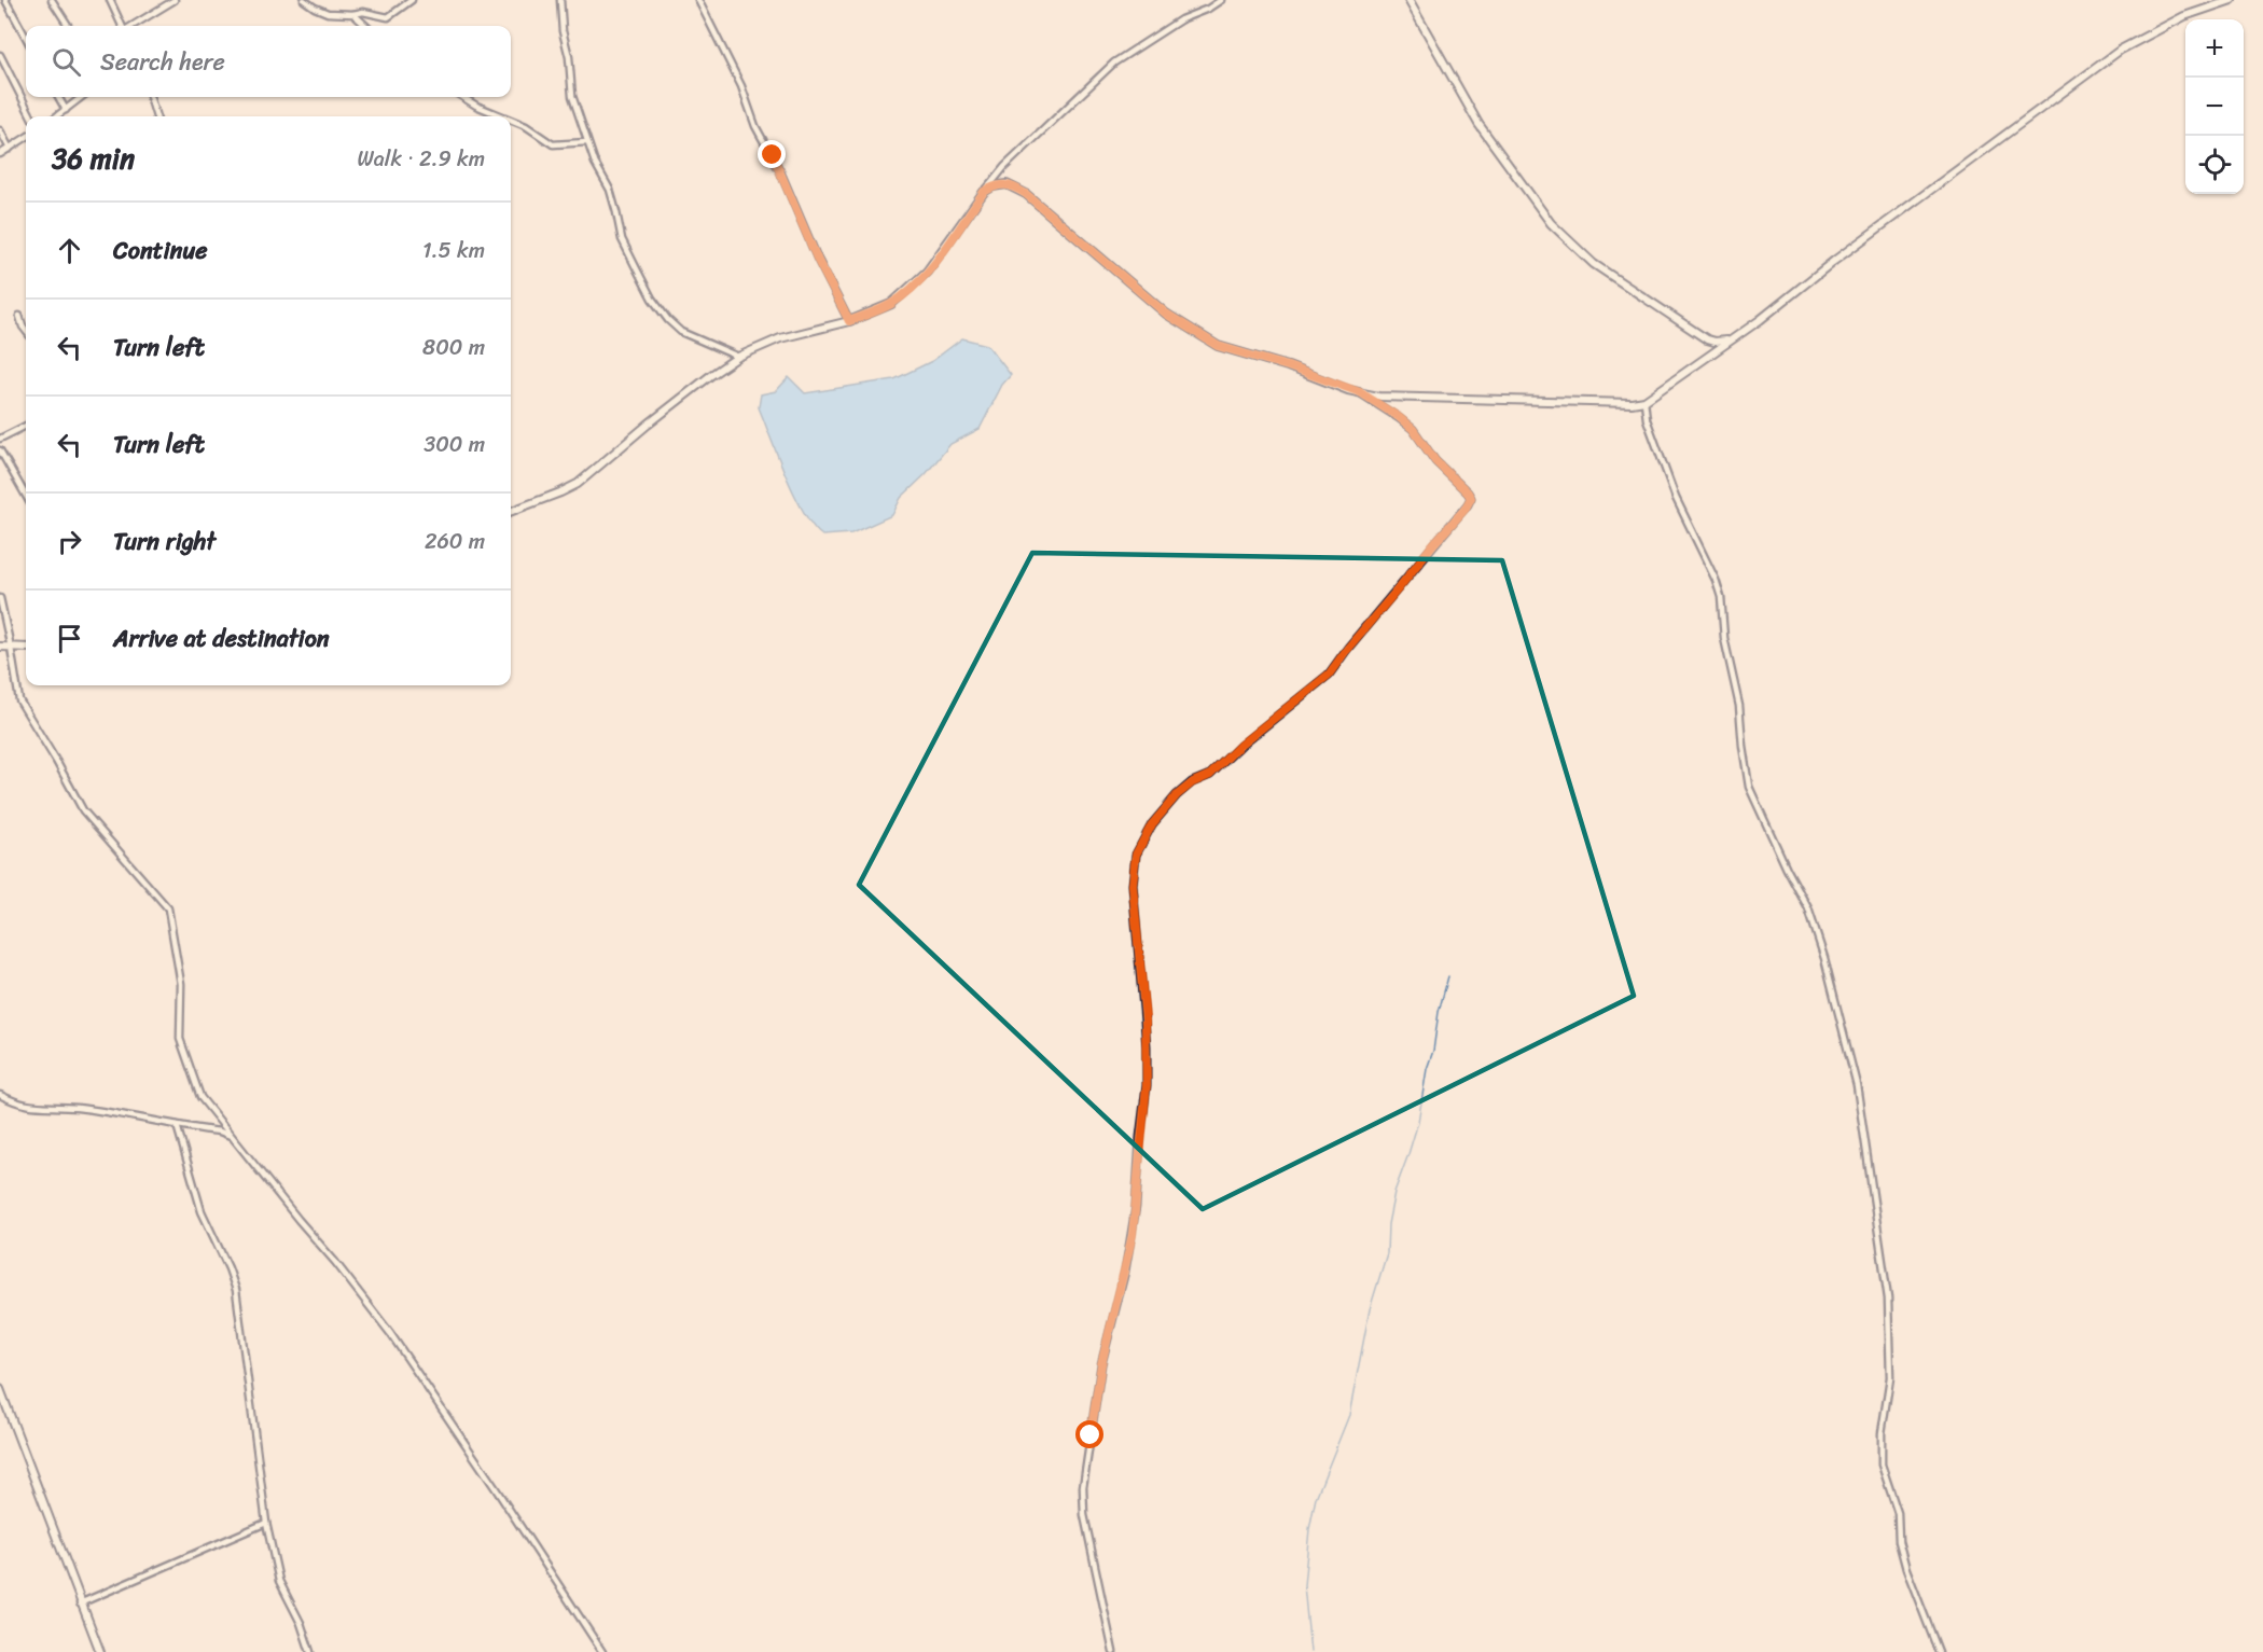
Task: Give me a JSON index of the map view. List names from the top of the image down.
{
  "page": {
    "map_buttons": ["+", "−"],
    "search": "Search here",
    "heading": ["36 min", "Walk · 2.9 km"],
    "list": [
      ["Continue", "1.5 km"],
      ["Turn left", "800 m"],
      ["Turn left", "300 m"],
      ["Turn right", "260 m"],
      "Arrive at destination"
    ]
  }
}
